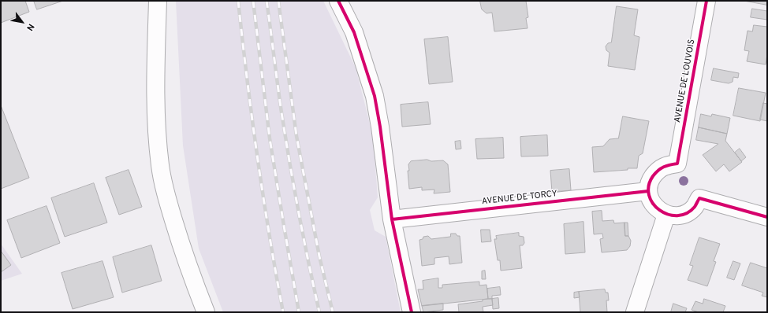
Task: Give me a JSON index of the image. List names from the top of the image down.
{
  "streets": {
    "street": ["AVENUE DE LOUVOIS", "AVENUE DE TORCY"]
  },
  "crossings": [
    ["AVENUE DE LOUVOIS", "AVENUE DE TORCY"]
  ],
  "north": "bottom right"
}
